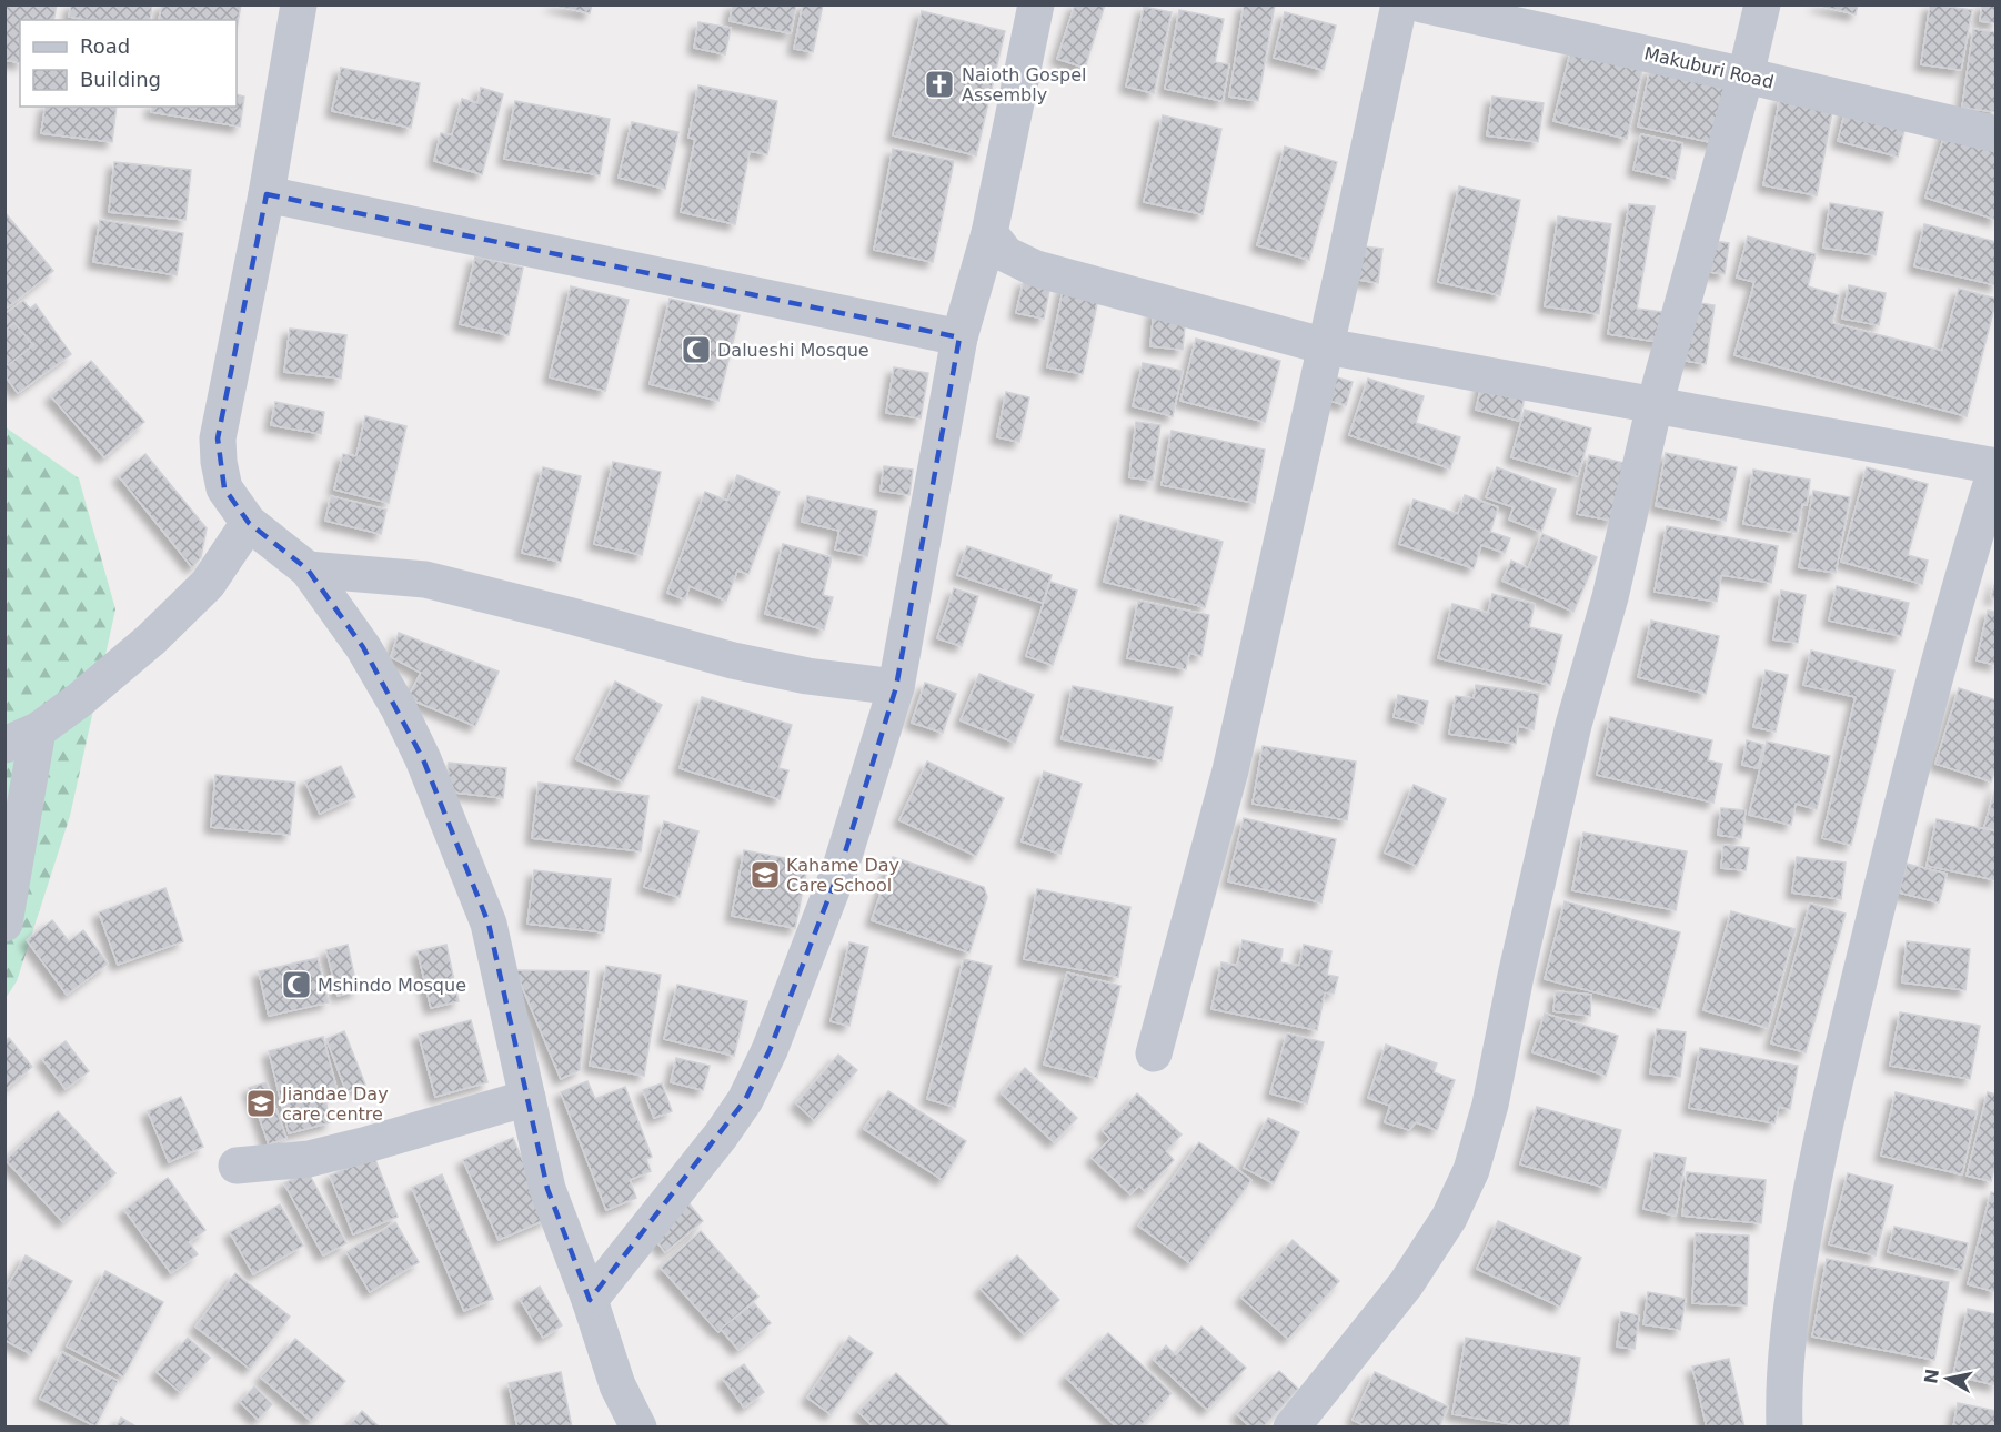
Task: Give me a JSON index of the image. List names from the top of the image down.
{
  "streets": {
    "street": ["Makuburi Road"]
  },
  "places": {
    "church": ["Naioth Gospel Assembly"],
    "mosque": ["Dalueshi Mosque", "Mshindo Mosque"],
    "school or university": ["Kahame Day Care School", "Jiandae Day care centre"]
  },
  "legend": ["Road", "Building"],
  "north": "left"
}
